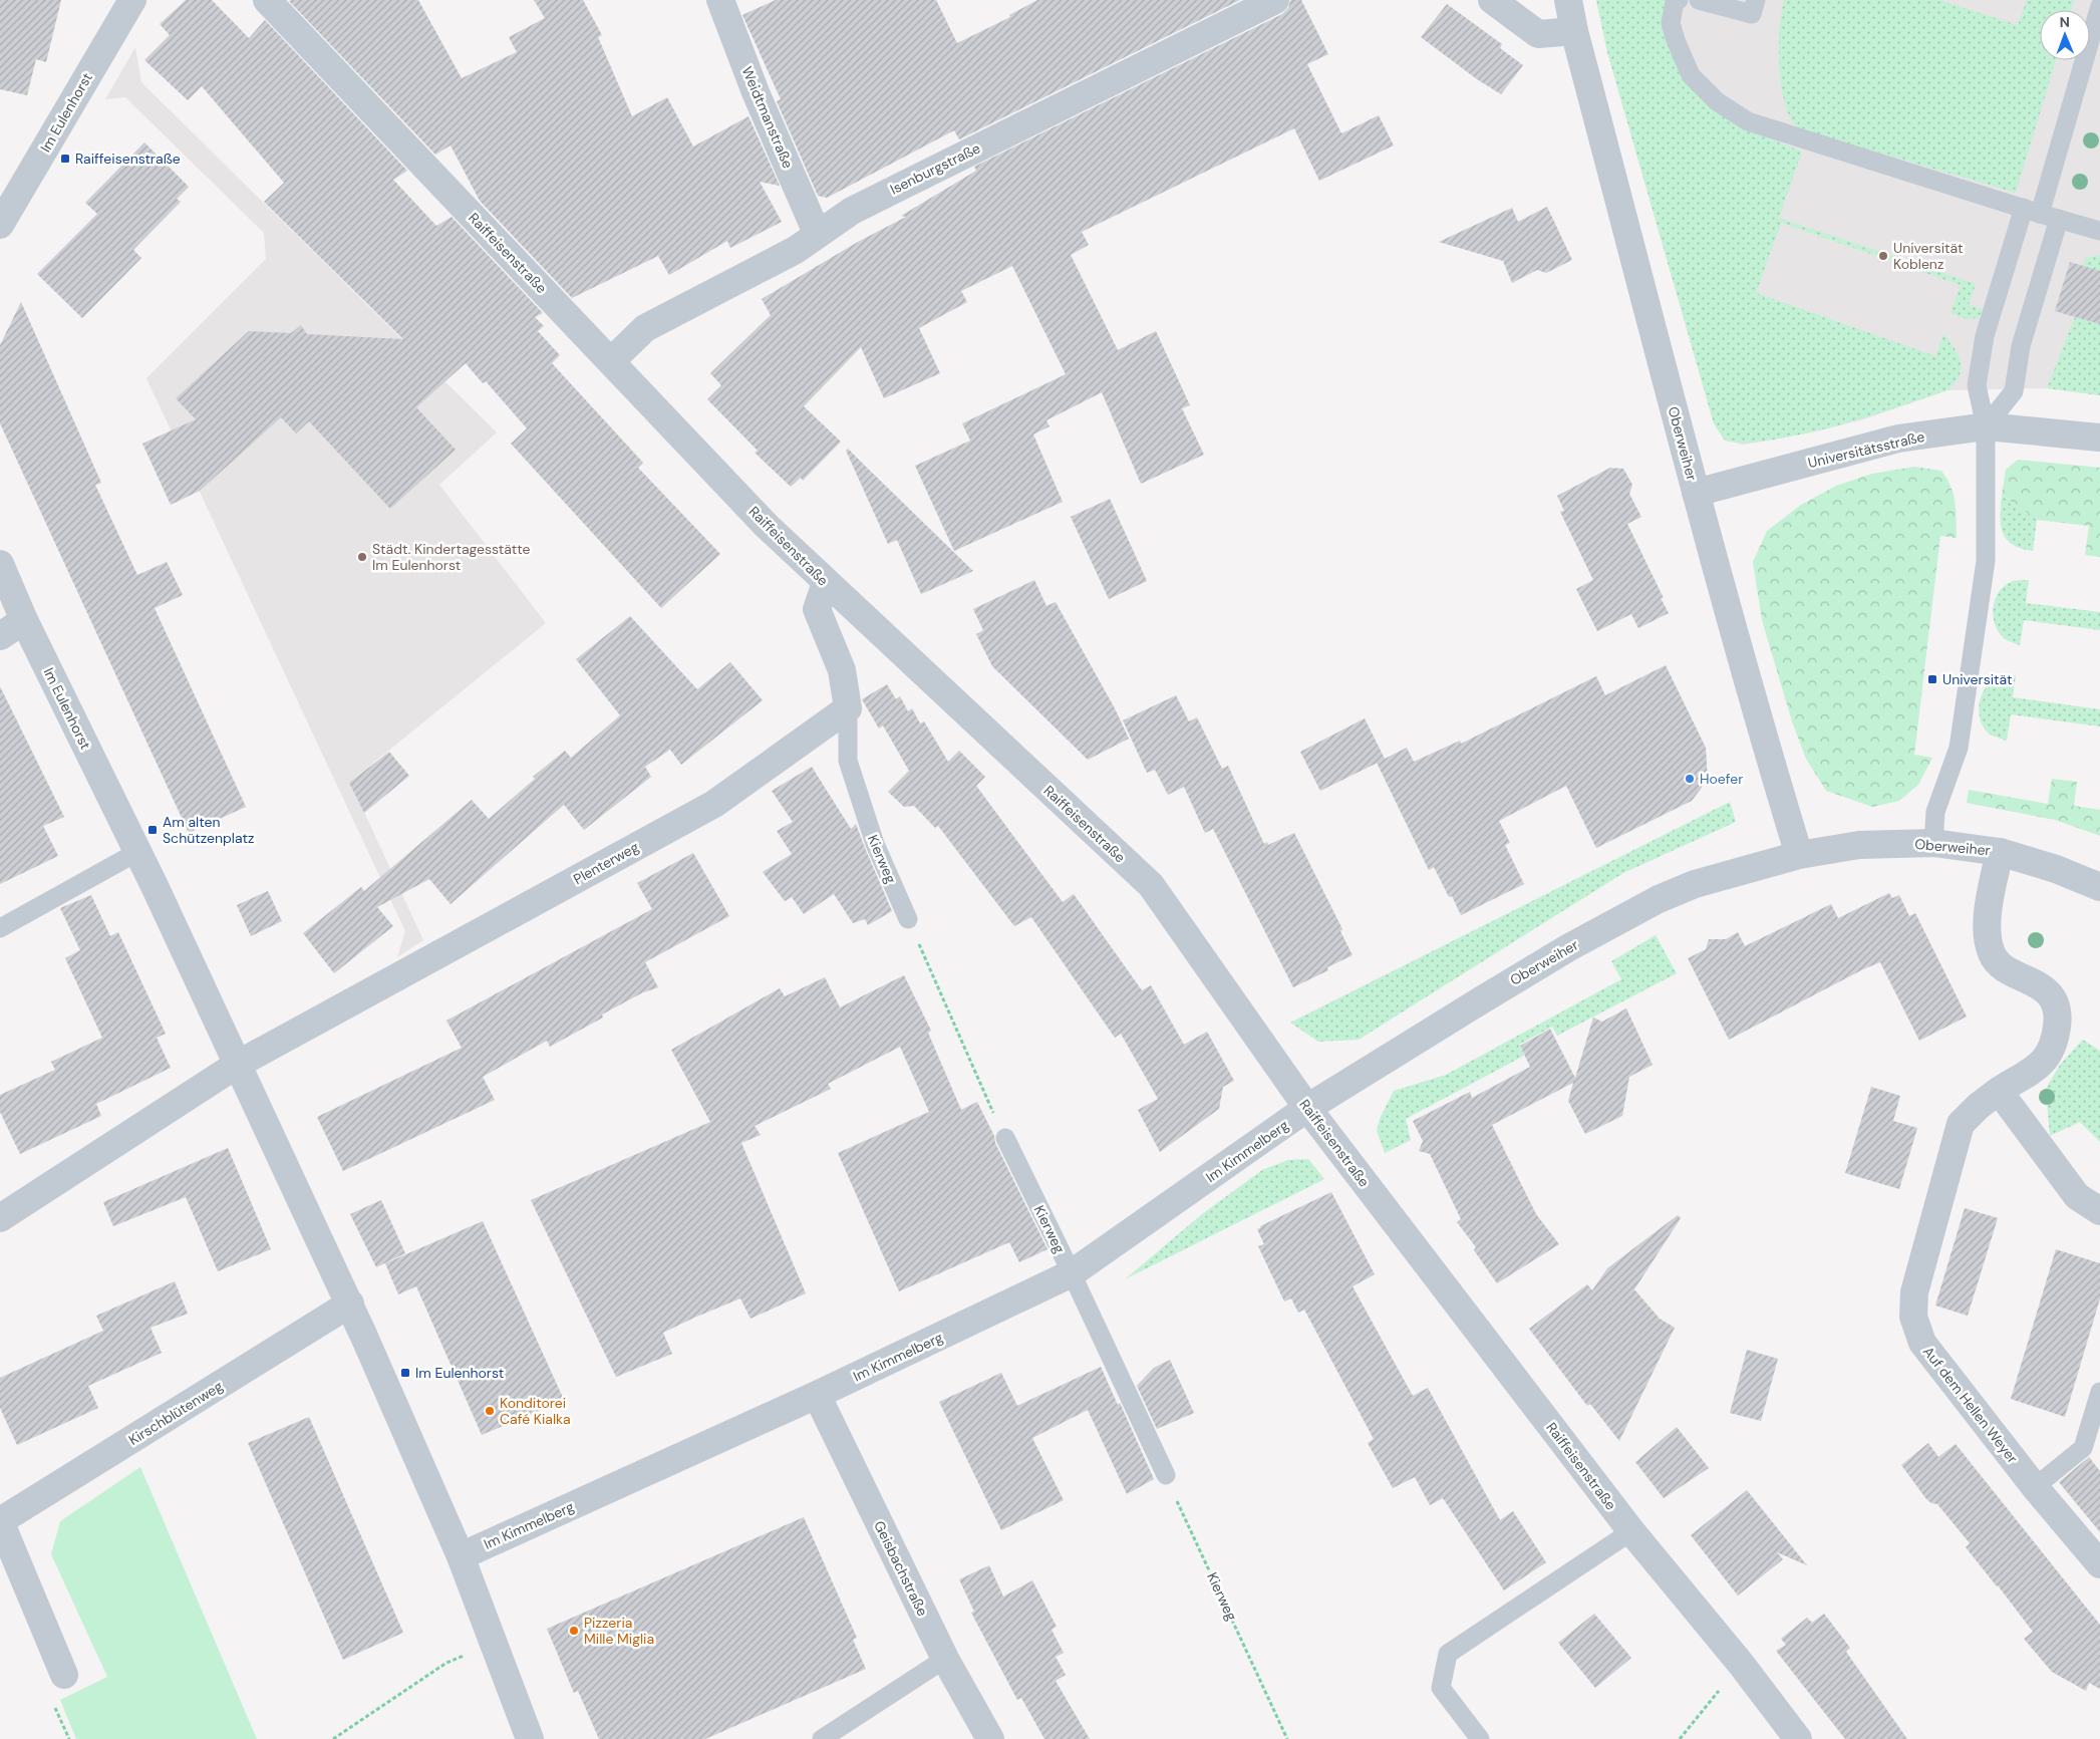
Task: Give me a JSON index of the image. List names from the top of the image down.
{
  "streets": {
    "street": [
      "Im Eulenhorst",
      "Weidtmanstraße",
      "Isenburgstraße",
      "Raiffeisenstraße",
      "Oberweiher",
      "Universitätsstraße",
      "Plenterweg",
      "Im Kimmelberg",
      "Auf dem Hellen Weyer",
      "Kirschblütenweg",
      "Geisbachstraße"
    ],
    "lane": ["Kierweg"]
  },
  "crossings": [
    ["Im Eulenhorst", "Plenterweg"],
    ["Im Eulenhorst", "Im Kimmelberg"],
    ["Im Eulenhorst", "Kirschblütenweg"],
    ["Weidtmanstraße", "Isenburgstraße"],
    ["Isenburgstraße", "Raiffeisenstraße"],
    ["Raiffeisenstraße", "Oberweiher"],
    ["Raiffeisenstraße", "Im Kimmelberg"],
    ["Oberweiher", "Universitätsstraße"],
    ["Oberweiher", "Im Kimmelberg"],
    ["Oberweiher", "Auf dem Hellen Weyer"],
    ["Kierweg", "Plenterweg"],
    ["Kierweg", "Im Kimmelberg"],
    ["Im Kimmelberg", "Geisbachstraße"]
  ],
  "places": {
    "transit": [
      "Raiffeisenstraße",
      "Universität",
      "Am alten Schützenplatz",
      "Im Eulenhorst"
    ],
    "other": [
      "Universität Koblenz",
      "Städt. Kindertagesstätte Im Eulenhorst",
      "Hoefer",
      "Konditorei Café Kialka",
      "Pizzeria Mille Miglia"
    ]
  },
  "north": "top"
}
